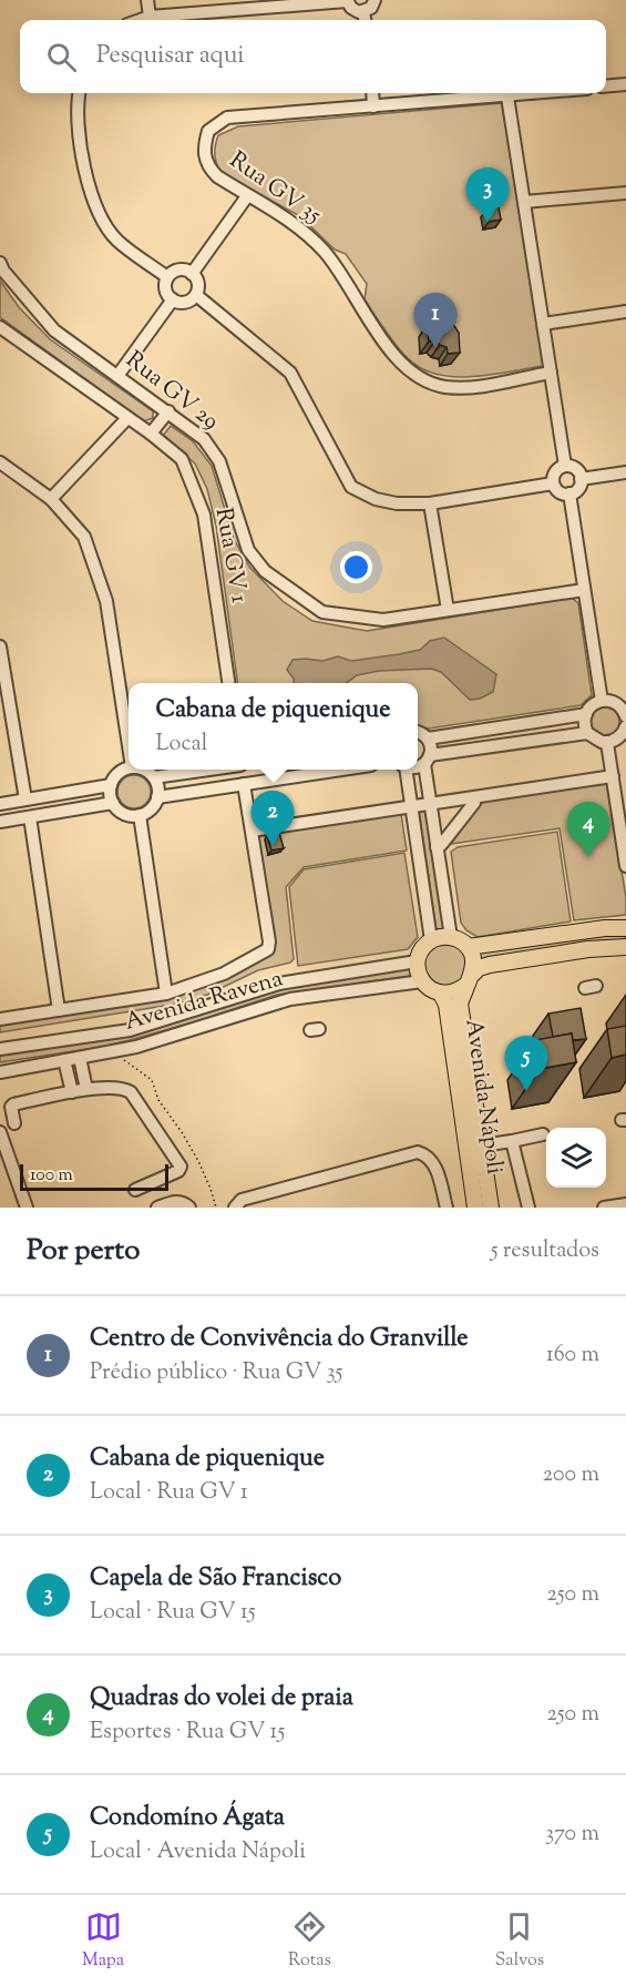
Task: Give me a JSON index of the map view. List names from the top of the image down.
{
  "streets": {
    "main road": ["Avenida Nápoli"],
    "street": [
      "Rua GV 35",
      "Rua GV 29",
      "Rua GV 1",
      "Avenida Ravena"
    ]
  },
  "crossings": [
    ["Avenida Ravena", "Avenida Nápoli"]
  ],
  "scale_bar": "100 m",
  "page": {
    "search": "Pesquisar aqui",
    "pins": [
      "3",
      "1",
      "2",
      "4",
      "5"
    ],
    "popup": ["Cabana de piquenique", "Local"],
    "scale": "100 m",
    "heading": ["Por perto", "5 resultados"],
    "list": [
      {
        "mark": "1",
        "name": "Centro de Convivência do Granville",
        "note": "Prédio público · Rua GV 35",
        "value": "160 m"
      },
      {
        "mark": "2",
        "name": "Cabana de piquenique",
        "note": "Local · Rua GV 1",
        "value": "200 m"
      },
      {
        "mark": "3",
        "name": "Capela de São Francisco",
        "note": "Local · Rua GV 15",
        "value": "250 m"
      },
      {
        "mark": "4",
        "name": "Quadras do volei de praia",
        "note": "Esportes · Rua GV 15",
        "value": "250 m"
      },
      {
        "mark": "5",
        "name": "Condomíno Ágata",
        "note": "Local · Avenida Nápoli",
        "value": "370 m"
      }
    ],
    "nav": ["Mapa", "Rotas", "Salvos"]
  }
}
